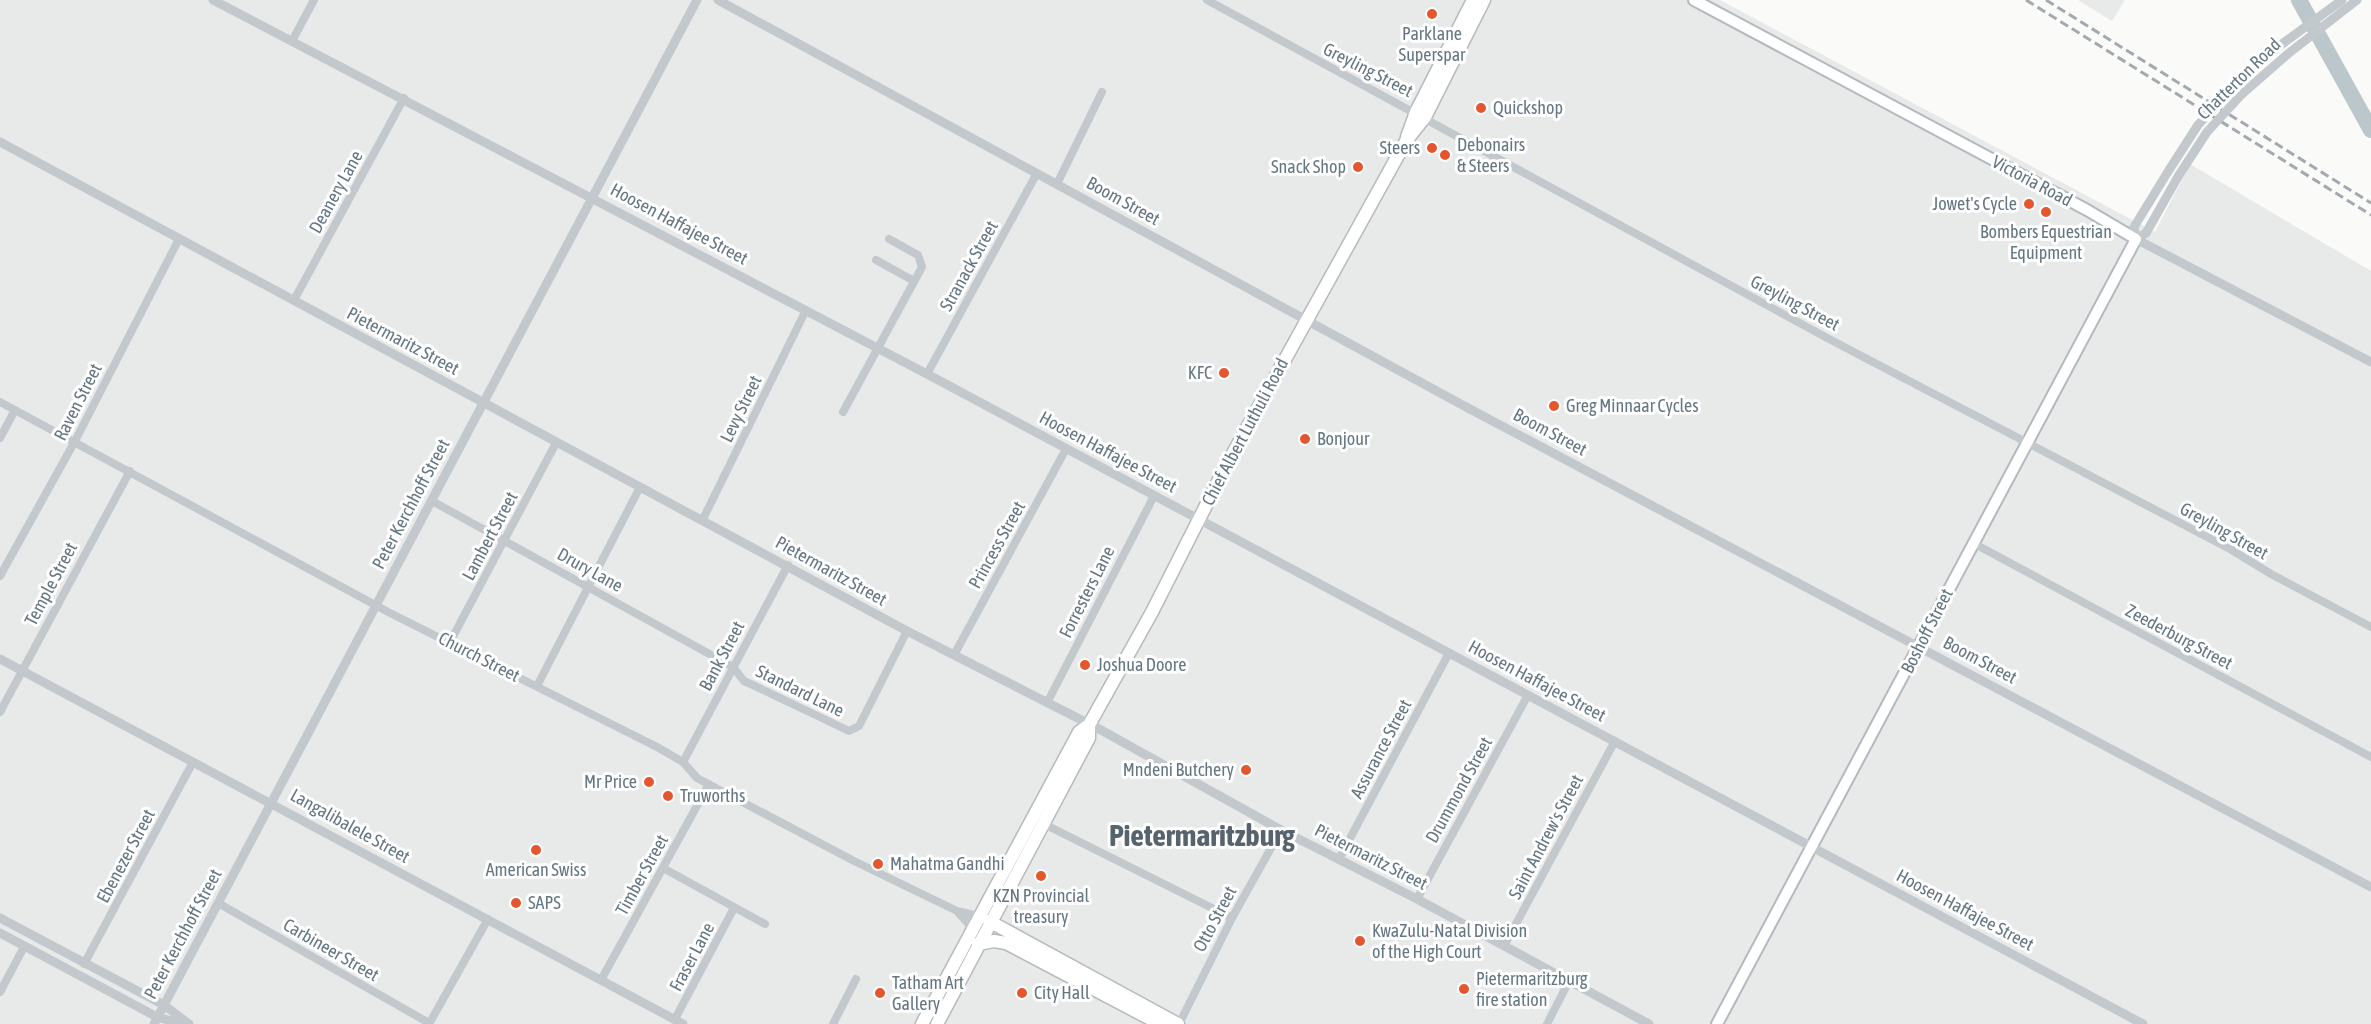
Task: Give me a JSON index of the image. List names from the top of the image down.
{
  "streets": {
    "main road": [
      "Victoria Road",
      "Chief Albert Luthuli Road",
      "Boshoff Street",
      "Church Street"
    ],
    "street": [
      "Greyling Street",
      "Chatterton Road",
      "Deanery Lane",
      "Boom Street",
      "Hoosen Haffajee Street",
      "Stranack Street",
      "Pietermaritz Street",
      "Raven Street",
      "Levy Street",
      "Peter Kerchhoff Street",
      "Lambert Street",
      "Princess Street",
      "Drury Lane",
      "Temple Street",
      "Forresters Lane",
      "Zeederburg Street",
      "Bank Street",
      "Standard Lane",
      "Assurance Street",
      "Drummond Street",
      "Langalibalele Street",
      "Saint Andrew's Street",
      "Ebenezer Street",
      "Timber Street",
      "Otto Street",
      "Carbineer Street",
      "Fraser Lane"
    ]
  },
  "crossings": [
    ["Greyling Street", "Chief Albert Luthuli Road"],
    ["Greyling Street", "Boshoff Street"],
    ["Chatterton Road", "Victoria Road"],
    ["Chatterton Road", "Boshoff Street"],
    ["Victoria Road", "Boshoff Street"],
    ["Deanery Lane", "Hoosen Haffajee Street"],
    ["Deanery Lane", "Pietermaritz Street"],
    ["Boom Street", "Stranack Street"],
    ["Boom Street", "Chief Albert Luthuli Road"],
    ["Boom Street", "Boshoff Street"],
    ["Hoosen Haffajee Street", "Stranack Street"],
    ["Hoosen Haffajee Street", "Levy Street"],
    ["Hoosen Haffajee Street", "Chief Albert Luthuli Road"],
    ["Hoosen Haffajee Street", "Peter Kerchhoff Street"],
    ["Hoosen Haffajee Street", "Princess Street"],
    ["Hoosen Haffajee Street", "Forresters Lane"],
    ["Hoosen Haffajee Street", "Boshoff Street"],
    ["Hoosen Haffajee Street", "Assurance Street"],
    ["Hoosen Haffajee Street", "Drummond Street"],
    ["Hoosen Haffajee Street", "Saint Andrew's Street"],
    ["Pietermaritz Street", "Raven Street"],
    ["Pietermaritz Street", "Levy Street"],
    ["Pietermaritz Street", "Chief Albert Luthuli Road"],
    ["Pietermaritz Street", "Peter Kerchhoff Street"],
    ["Pietermaritz Street", "Lambert Street"],
    ["Pietermaritz Street", "Princess Street"],
    ["Pietermaritz Street", "Forresters Lane"],
    ["Pietermaritz Street", "Bank Street"],
    ["Pietermaritz Street", "Standard Lane"],
    ["Pietermaritz Street", "Assurance Street"],
    ["Pietermaritz Street", "Drummond Street"],
    ["Pietermaritz Street", "Saint Andrew's Street"],
    ["Pietermaritz Street", "Otto Street"],
    ["Raven Street", "Church Street"],
    ["Chief Albert Luthuli Road", "Church Street"],
    ["Peter Kerchhoff Street", "Drury Lane"],
    ["Peter Kerchhoff Street", "Church Street"],
    ["Peter Kerchhoff Street", "Langalibalele Street"],
    ["Peter Kerchhoff Street", "Carbineer Street"],
    ["Lambert Street", "Drury Lane"],
    ["Lambert Street", "Church Street"],
    ["Drury Lane", "Bank Street"],
    ["Drury Lane", "Standard Lane"],
    ["Temple Street", "Church Street"],
    ["Temple Street", "Langalibalele Street"],
    ["Boshoff Street", "Zeederburg Street"],
    ["Bank Street", "Church Street"],
    ["Bank Street", "Standard Lane"],
    ["Church Street", "Timber Street"],
    ["Church Street", "Otto Street"],
    ["Langalibalele Street", "Ebenezer Street"],
    ["Langalibalele Street", "Timber Street"],
    ["Langalibalele Street", "Fraser Lane"]
  ],
  "districts": ["Pietermaritzburg"],
  "places": [
    "Parklane Superspar",
    "Quickshop",
    "Steers",
    "Debonairs & Steers",
    "Snack Shop",
    "Jowet's Cycle",
    "Bombers Equestrian Equipment",
    "KFC",
    "Greg Minnaar Cycles",
    "Bonjour",
    "Joshua Doore",
    "Mndeni Butchery",
    "Mr Price",
    "Truworths",
    "American Swiss",
    "Mahatma Gandhi",
    "KZN Provincial treasury",
    "SAPS",
    "KwaZulu-Natal Division of the High Court",
    "Pietermaritzburg fire station",
    "Tatham Art Gallery",
    "City Hall"
  ]
}
